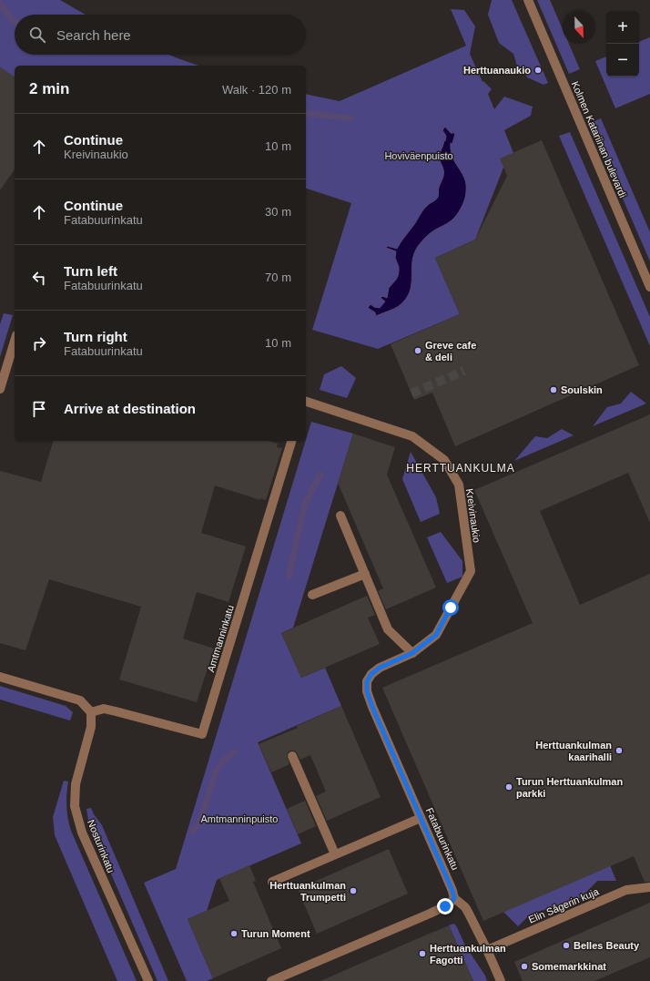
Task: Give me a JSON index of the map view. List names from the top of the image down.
{
  "streets": {
    "street": [
      "Kolmen Katariinan bulevardi",
      "Kreivinaukio",
      "Amtmanninkatu",
      "Fatabuurinkatu",
      "Nosturinkatu",
      "Elin Sågerin kuja"
    ]
  },
  "crossings": [
    ["Kreivinaukio", "Fatabuurinkatu"],
    ["Amtmanninkatu", "Nosturinkatu"]
  ],
  "districts": ["HERTTUANKULMA"],
  "parks": ["Hoviväenpuisto", "Amtmanninpuisto"],
  "places": [
    "Herttuanaukio",
    "Greve cafe & deli",
    "Soulskin",
    "Herttuankulman kaarihalli",
    "Turun Herttuankulman parkki",
    "Herttuankulman Trumpetti",
    "Turun Moment",
    "Belles Beauty",
    "Herttuankulman Fagotti",
    "Somemarkkinat"
  ],
  "north": "bottom",
  "page": {
    "map_buttons": ["+", "−"],
    "search": "Search here",
    "heading": ["2 min", "Walk · 120 m"],
    "list": [
      ["Continue", "Kreivinaukio", "10 m"],
      ["Continue", "Fatabuurinkatu", "30 m"],
      ["Turn left", "Fatabuurinkatu", "70 m"],
      ["Turn right", "Fatabuurinkatu", "10 m"],
      "Arrive at destination"
    ]
  }
}
